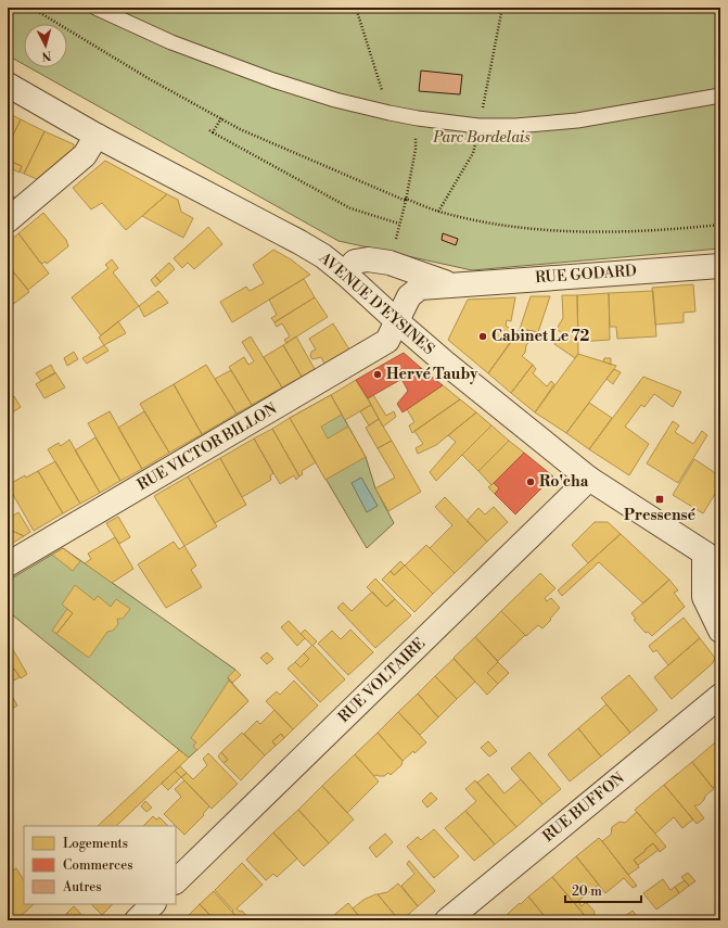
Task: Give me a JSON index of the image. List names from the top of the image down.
{
  "streets": {
    "street": [
      "RUE GODARD",
      "AVENUE D'EYSINES",
      "RUE VICTOR BILLON",
      "RUE VOLTAIRE",
      "RUE BUFFON"
    ]
  },
  "crossings": [
    ["RUE GODARD", "AVENUE D'EYSINES"],
    ["RUE GODARD", "RUE VICTOR BILLON"],
    ["AVENUE D'EYSINES", "RUE VICTOR BILLON"],
    ["AVENUE D'EYSINES", "RUE VOLTAIRE"]
  ],
  "parks": ["Parc Bordelais"],
  "places": {
    "other": ["Cabinet Le 72", "Hervé Tauby", "Ro'cha"],
    "transit": ["Pressensé"]
  },
  "legend": ["Logements", "Commerces", "Autres"],
  "scale_bar": "20 m",
  "north": "bottom"
}
